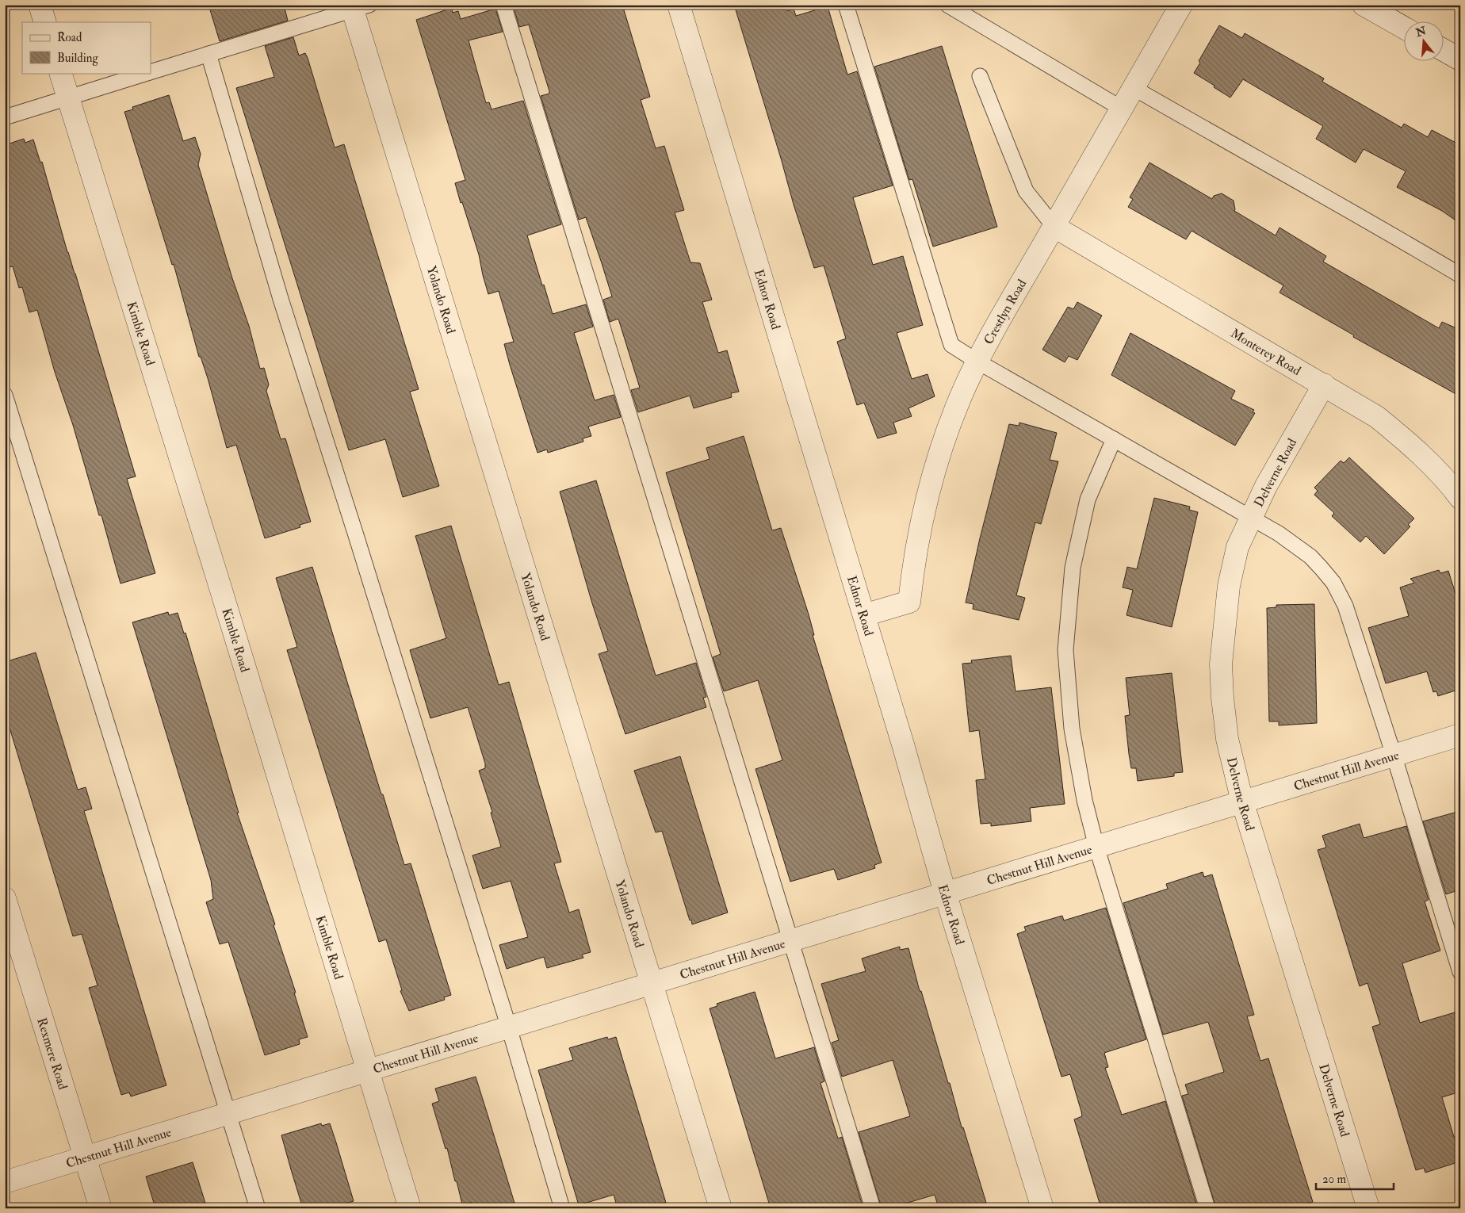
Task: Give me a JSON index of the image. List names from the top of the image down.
{
  "streets": {
    "street": [
      "Ednor Road",
      "Yolando Road",
      "Crestlyn Road",
      "Kimble Road",
      "Monterey Road",
      "Delverne Road",
      "Chestnut Hill Avenue",
      "Rexmere Road"
    ]
  },
  "crossings": [
    ["Ednor Road", "Crestlyn Road"],
    ["Ednor Road", "Chestnut Hill Avenue"],
    ["Yolando Road", "Chestnut Hill Avenue"],
    ["Crestlyn Road", "Monterey Road"],
    ["Kimble Road", "Chestnut Hill Avenue"],
    ["Monterey Road", "Delverne Road"],
    ["Delverne Road", "Chestnut Hill Avenue"],
    ["Chestnut Hill Avenue", "Rexmere Road"]
  ],
  "legend": ["Road", "Building"],
  "scale_bar": "20 m",
  "north": "top"
}
